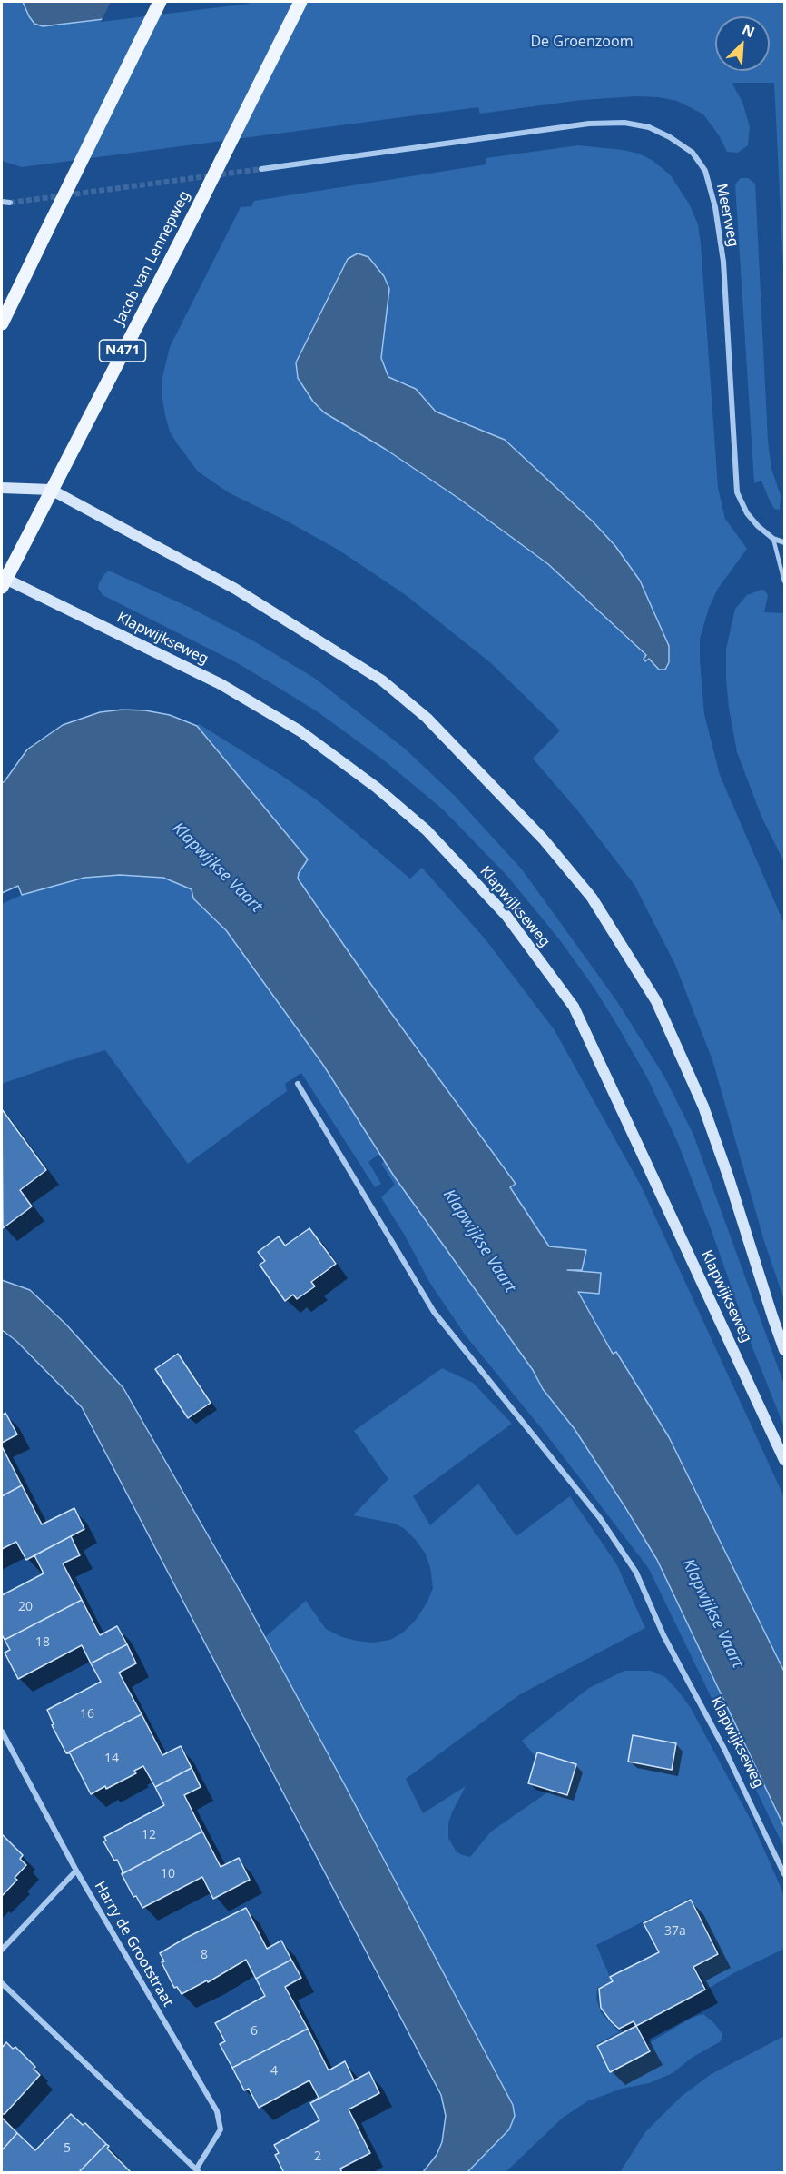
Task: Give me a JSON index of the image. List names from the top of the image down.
{
  "streets": {
    "main road": ["Jacob van Lennepweg", "N471", "Klapwijkseweg"],
    "street": ["Meerweg", "Harry de Grootstraat"]
  },
  "crossings": [
    ["Jacob van Lennepweg", "Klapwijkseweg"]
  ],
  "water": ["Klapwijkse Vaart"],
  "parks": ["De Groenzoom"],
  "house_numbers": [
    "20",
    "18",
    "16",
    "14",
    "12",
    "10",
    "37a",
    "8",
    "6",
    "4",
    "5",
    "2"
  ],
  "north": "top right"
}
